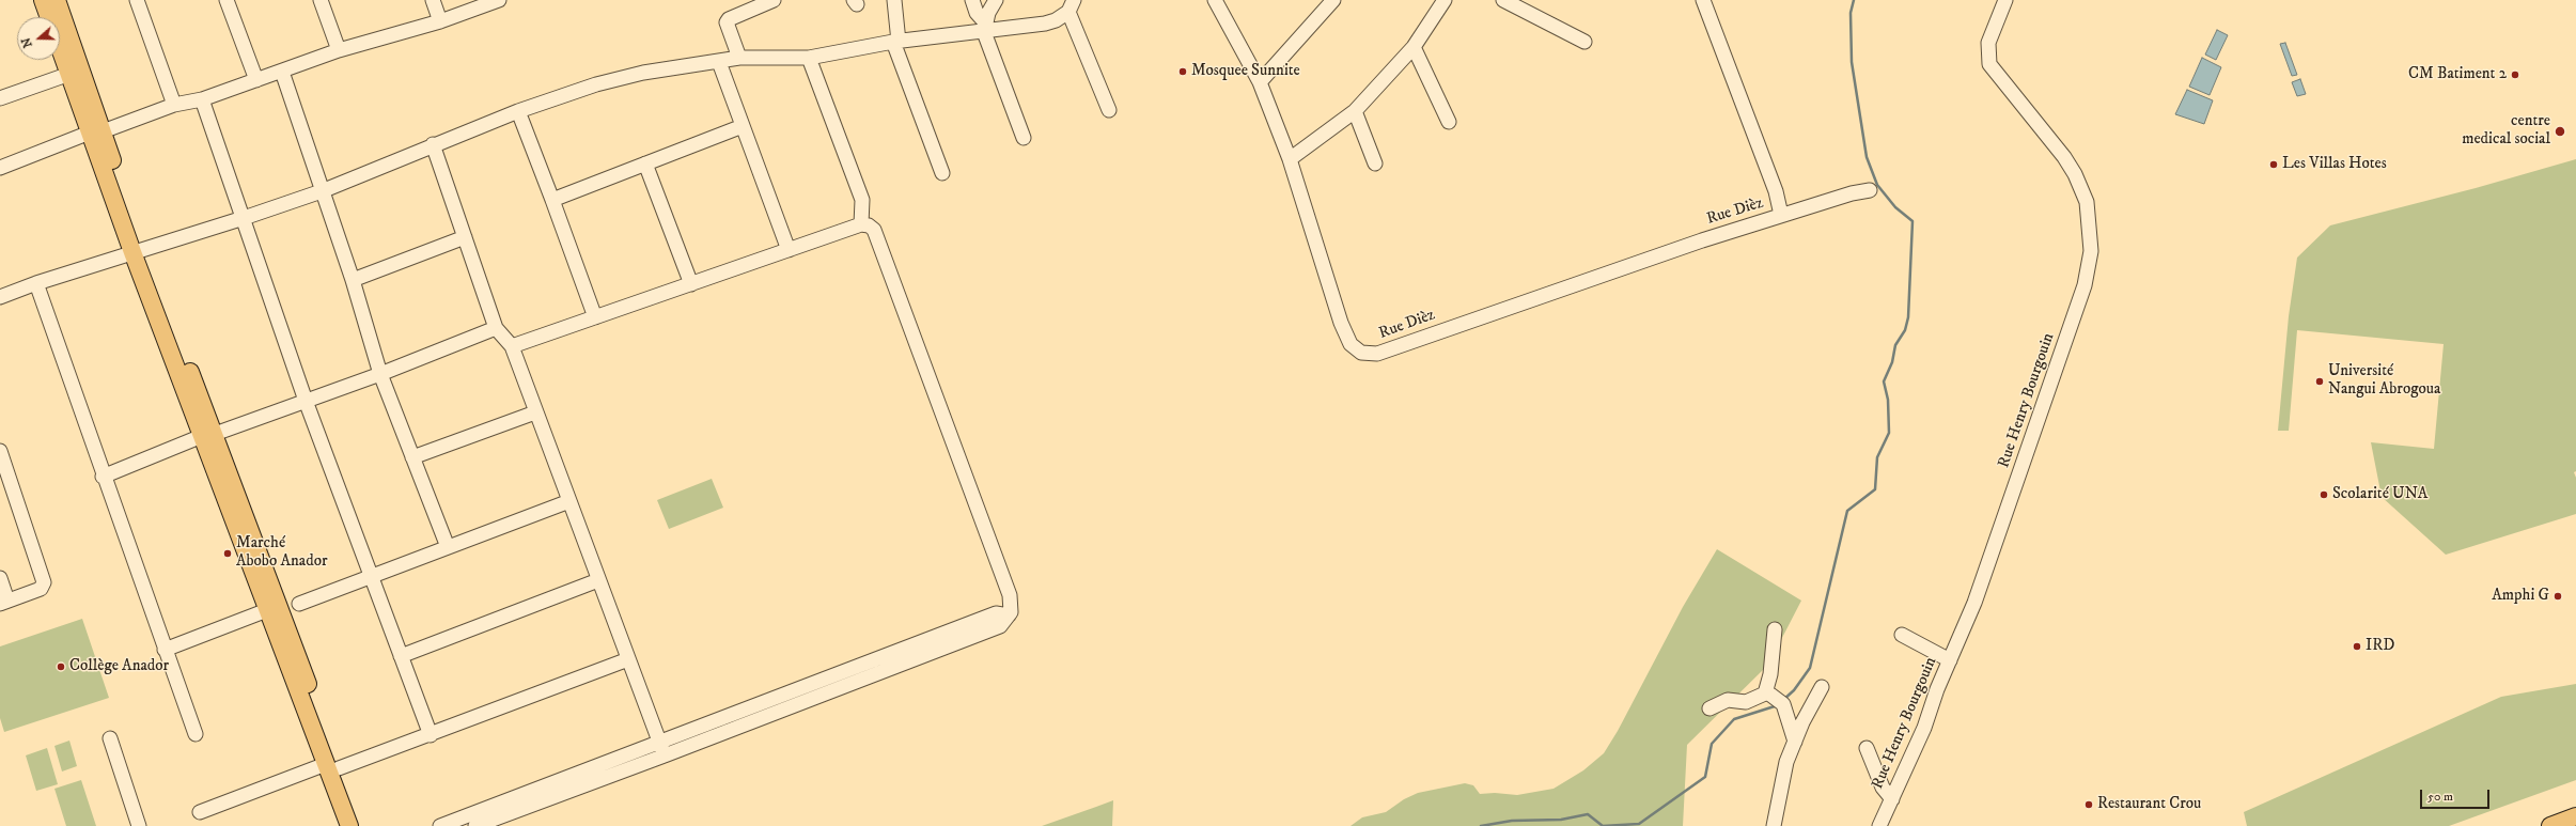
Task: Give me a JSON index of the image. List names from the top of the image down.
{
  "streets": {
    "street": ["Rue Dièz", "Rue Henry Bourgouin"]
  },
  "places": [
    "Mosquee Sunnite",
    "CM Batiment 2",
    "centre medical social",
    "Les Villas Hotes",
    "Université Nangui Abrogoua",
    "Scolarité UNA",
    "Marché Abobo Anador",
    "Amphi G",
    "IRD",
    "Collège Anador",
    "Restaurant Crou"
  ],
  "scale_bar": "50 m",
  "north": "left"
}
